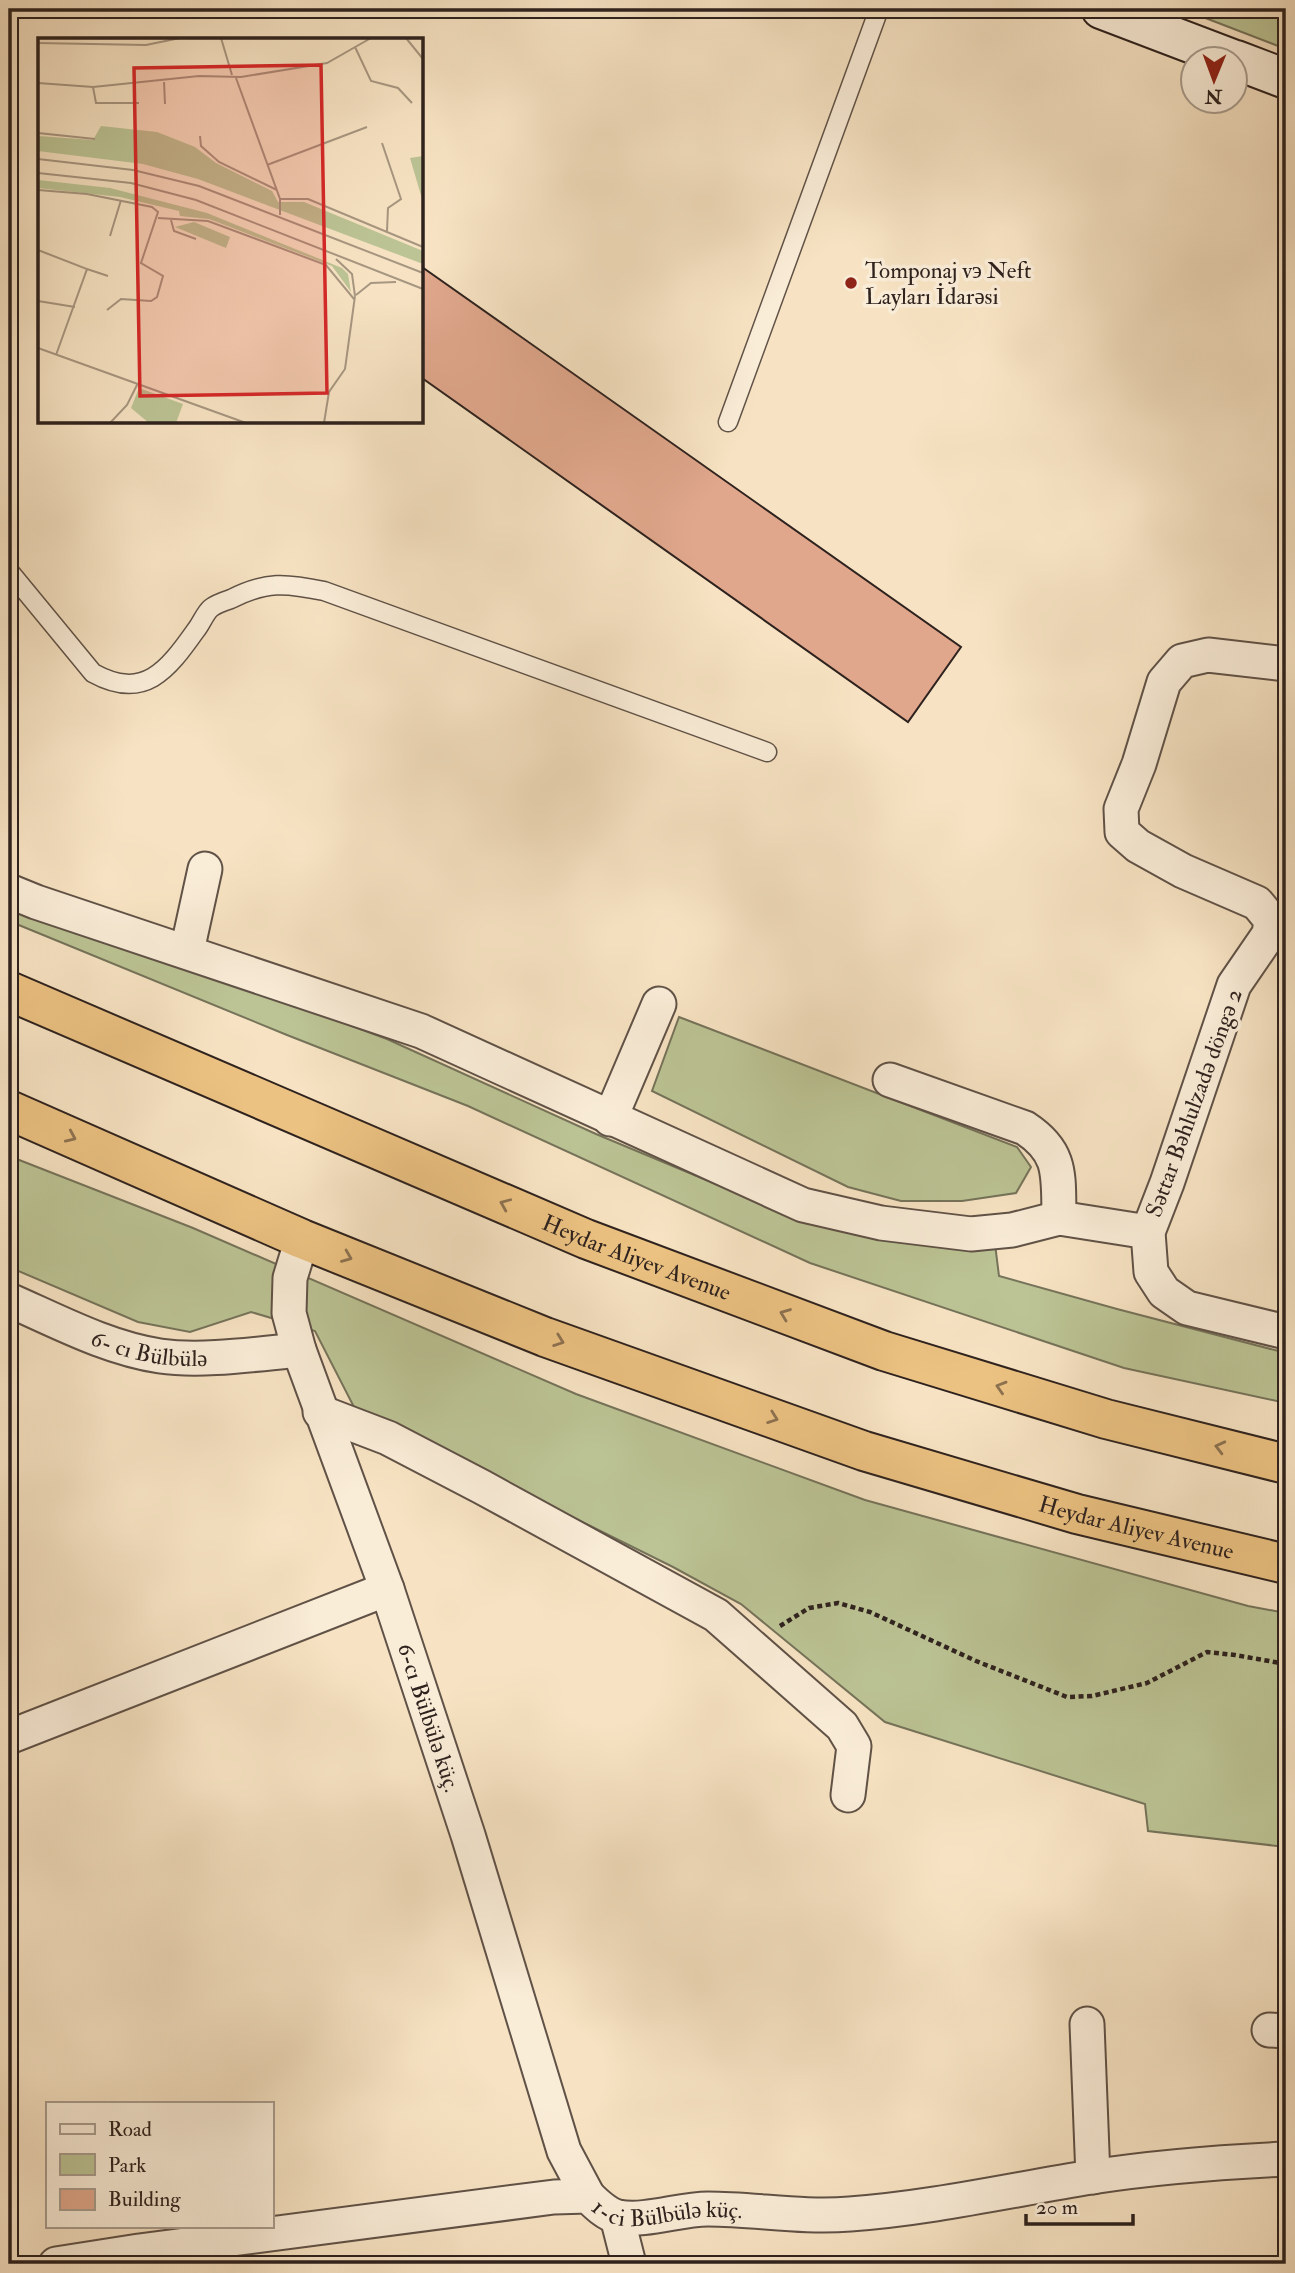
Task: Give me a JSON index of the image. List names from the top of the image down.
{
  "streets": {
    "highway": ["Heydar Aliyev Avenue"],
    "street": [
      "Səttar Bəhlulzadə döngə 2",
      "6- cı Bülbülə",
      "6-cı Bülbülə küç.",
      "1-ci Bülbülə küç."
    ]
  },
  "crossings": [
    ["Heydar Aliyev Avenue", "6-cı Bülbülə küç."],
    ["6- cı Bülbülə", "6-cı Bülbülə küç."],
    ["6-cı Bülbülə küç.", "1-ci Bülbülə küç."]
  ],
  "places": ["Tomponaj vэ Neft Layları İdarəsi"],
  "legend": ["Road", "Park", "Building"],
  "scale_bar": "20 m",
  "north": "bottom"
}
